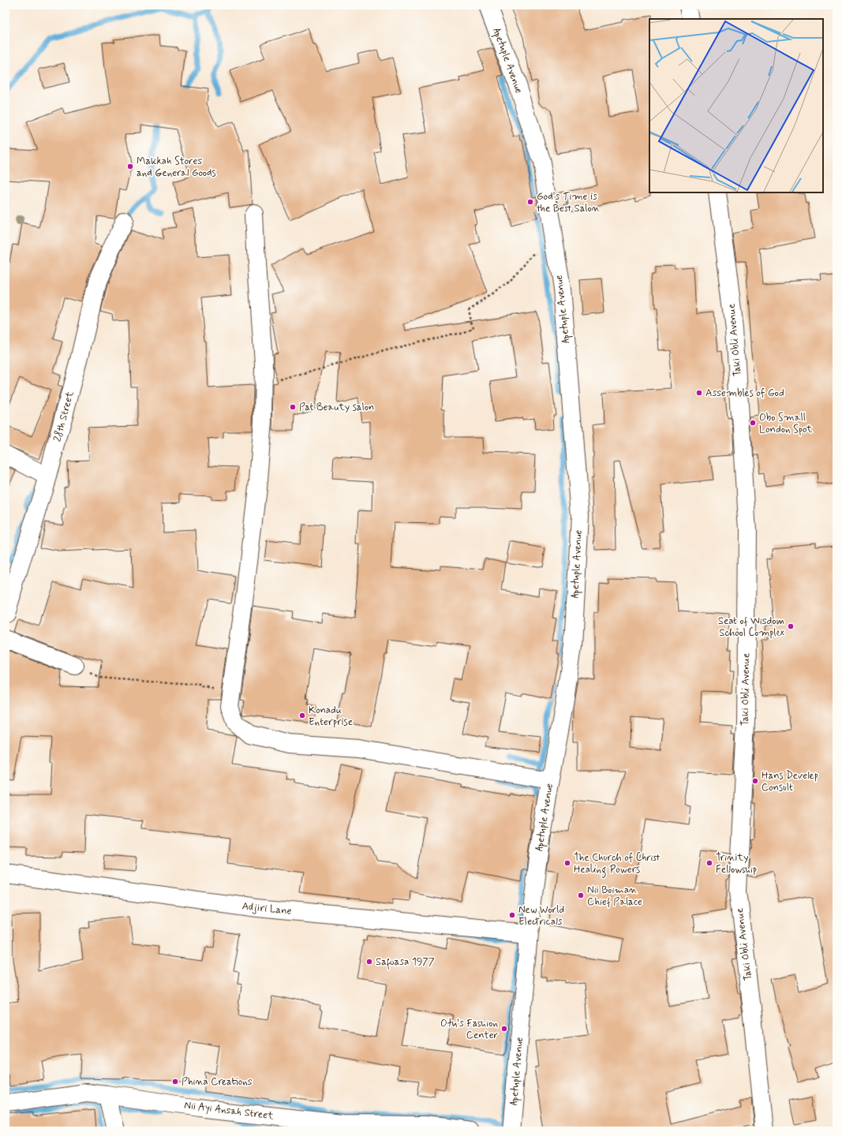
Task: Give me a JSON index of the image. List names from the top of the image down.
{
  "streets": {
    "street": [
      "Apetuple Avenue",
      "Taki Obli Avenue",
      "28th Street",
      "Adjiri Lane",
      "Nii Ayi Ansah Street"
    ]
  },
  "crossings": [
    ["Apetuple Avenue", "Adjiri Lane"]
  ],
  "places": [
    "Makkah Stores and General Goods",
    "God's Time is the Best Salon",
    "Assembles of God",
    "Pat Beauty salon",
    "Obo Small London Spot",
    "Seat of Wisdom School Complex",
    "Konadu Enterprise",
    "Hans Develep Consult",
    "The Church of Christ Healing Powers",
    "Trinity Fellowship",
    "Nii Boiman Chief Palace",
    "New World Electricals",
    "Safoasa 1977",
    "Otu's Fashion Center",
    "Phina Creations"
  ]
}
